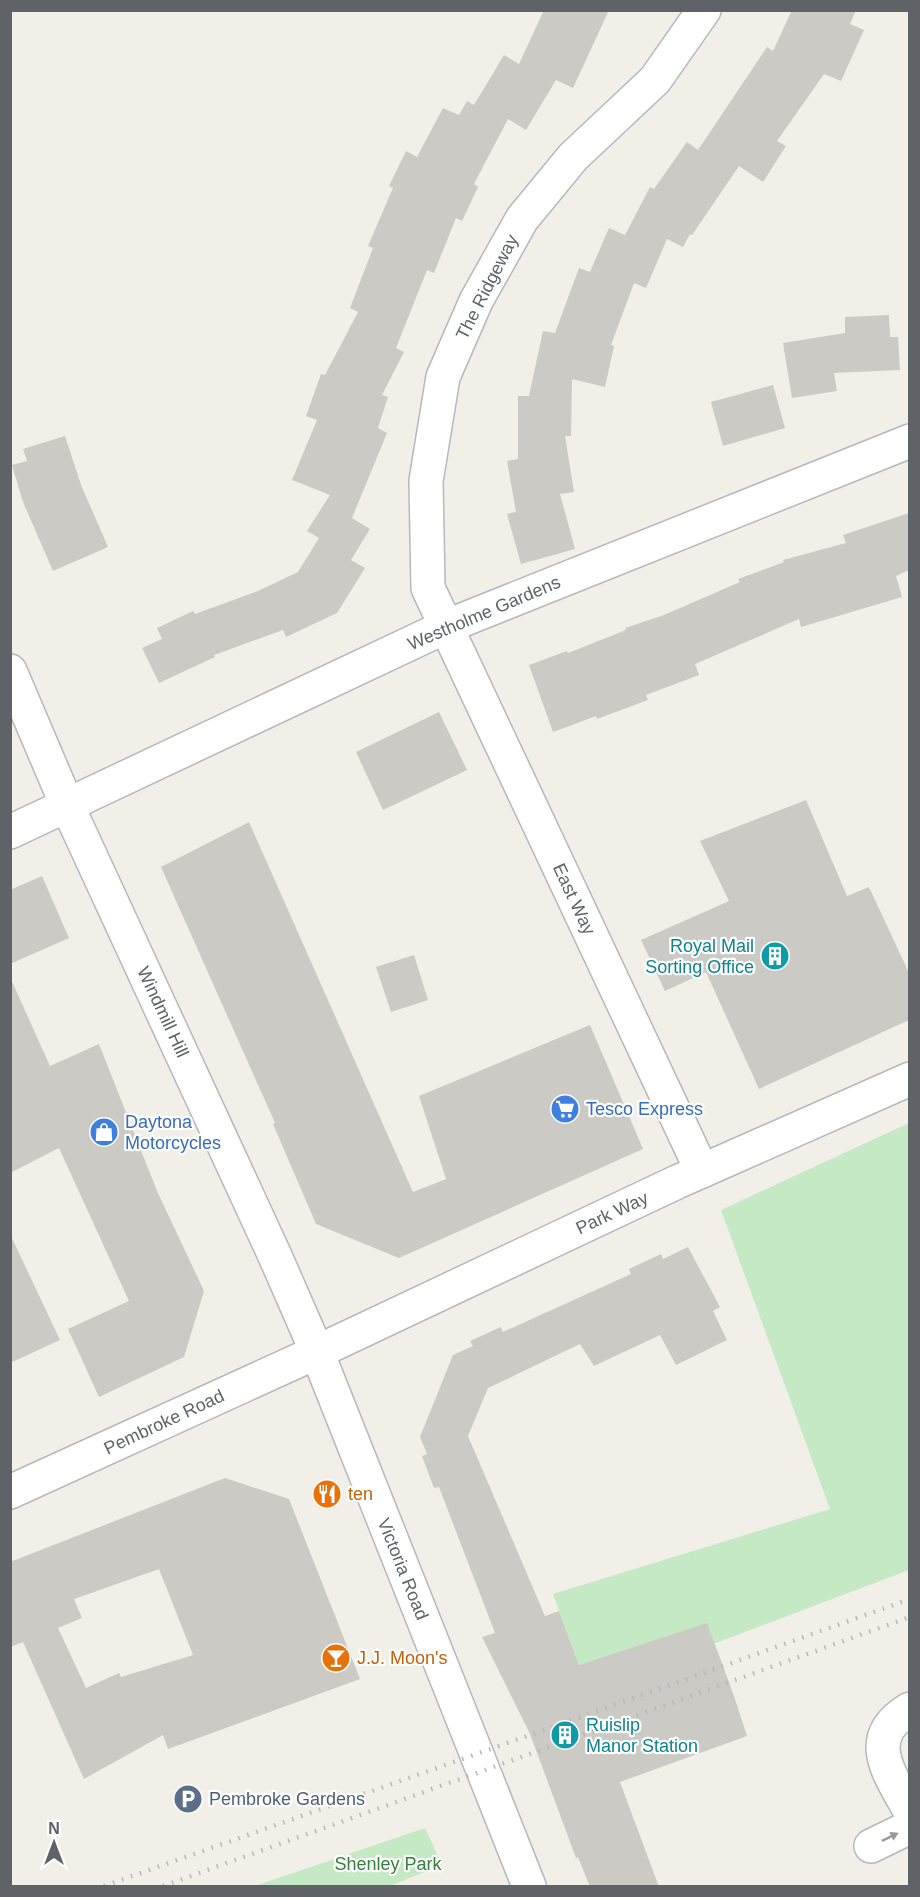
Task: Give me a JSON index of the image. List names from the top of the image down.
{
  "streets": {
    "street": [
      "The Ridgeway",
      "Westholme Gardens",
      "East Way",
      "Windmill Hill",
      "Park Way",
      "Pembroke Road",
      "Victoria Road"
    ]
  },
  "crossings": [
    ["The Ridgeway", "Westholme Gardens"],
    ["The Ridgeway", "East Way"],
    ["Westholme Gardens", "East Way"],
    ["Westholme Gardens", "Windmill Hill"],
    ["East Way", "Park Way"],
    ["Windmill Hill", "Park Way"],
    ["Windmill Hill", "Pembroke Road"],
    ["Windmill Hill", "Victoria Road"],
    ["Park Way", "Pembroke Road"],
    ["Park Way", "Victoria Road"],
    ["Pembroke Road", "Victoria Road"]
  ],
  "parks": ["Shenley Park"],
  "places": {
    "building": ["Royal Mail Sorting Office", "Ruislip Manor Station"],
    "supermarket": ["Tesco Express"],
    "shop": ["Daytona Motorcycles"],
    "restaurant": ["ten"],
    "bar": ["J.J. Moon's"],
    "parking": ["Pembroke Gardens"]
  },
  "north": "top"
}
